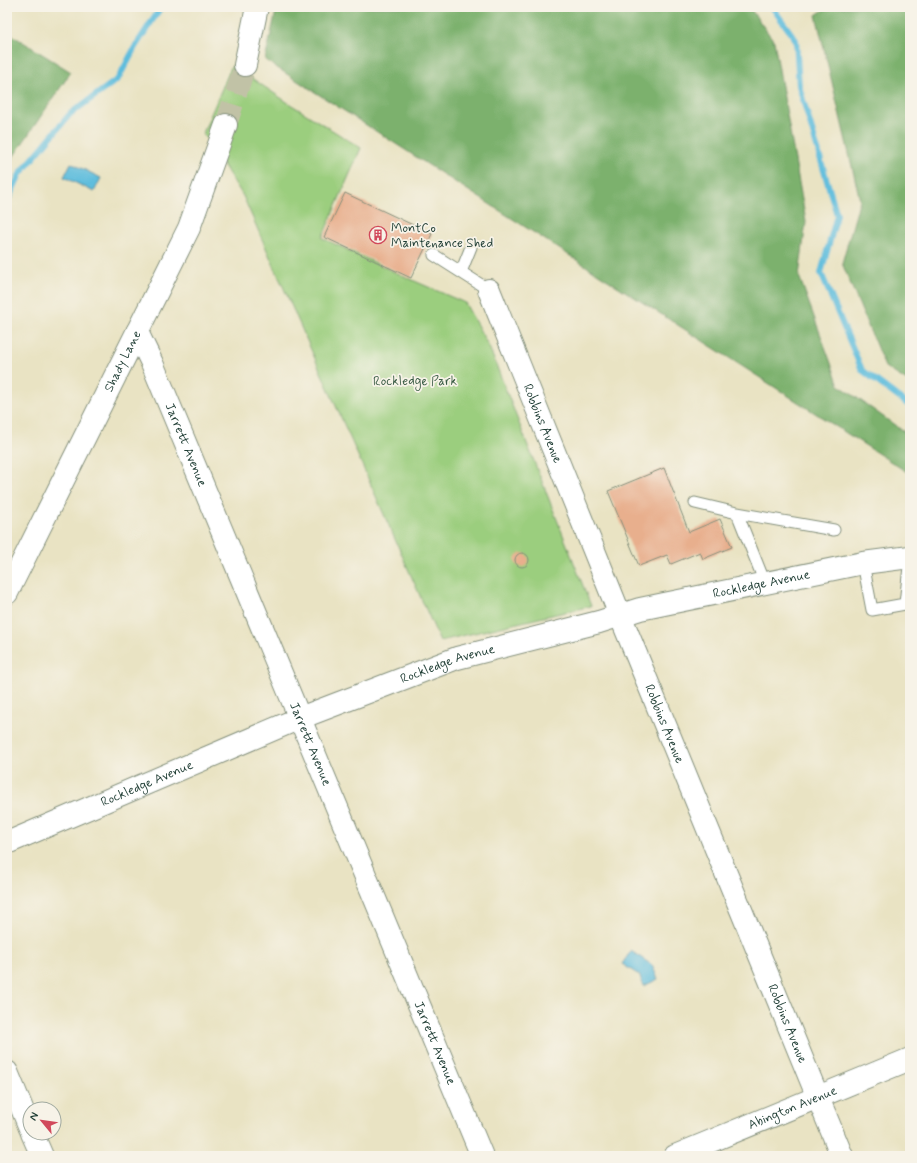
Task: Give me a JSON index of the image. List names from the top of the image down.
{
  "streets": {
    "street": [
      "Shady Lane",
      "Robbins Avenue",
      "Jarrett Avenue",
      "Rockledge Avenue",
      "Abington Avenue"
    ]
  },
  "crossings": [
    ["Shady Lane", "Jarrett Avenue"],
    ["Robbins Avenue", "Rockledge Avenue"],
    ["Robbins Avenue", "Abington Avenue"],
    ["Jarrett Avenue", "Rockledge Avenue"]
  ],
  "parks": ["Rockledge Park"],
  "places": {
    "building": ["MontCo Maintenance Shed"]
  },
  "north": "top left"
}
